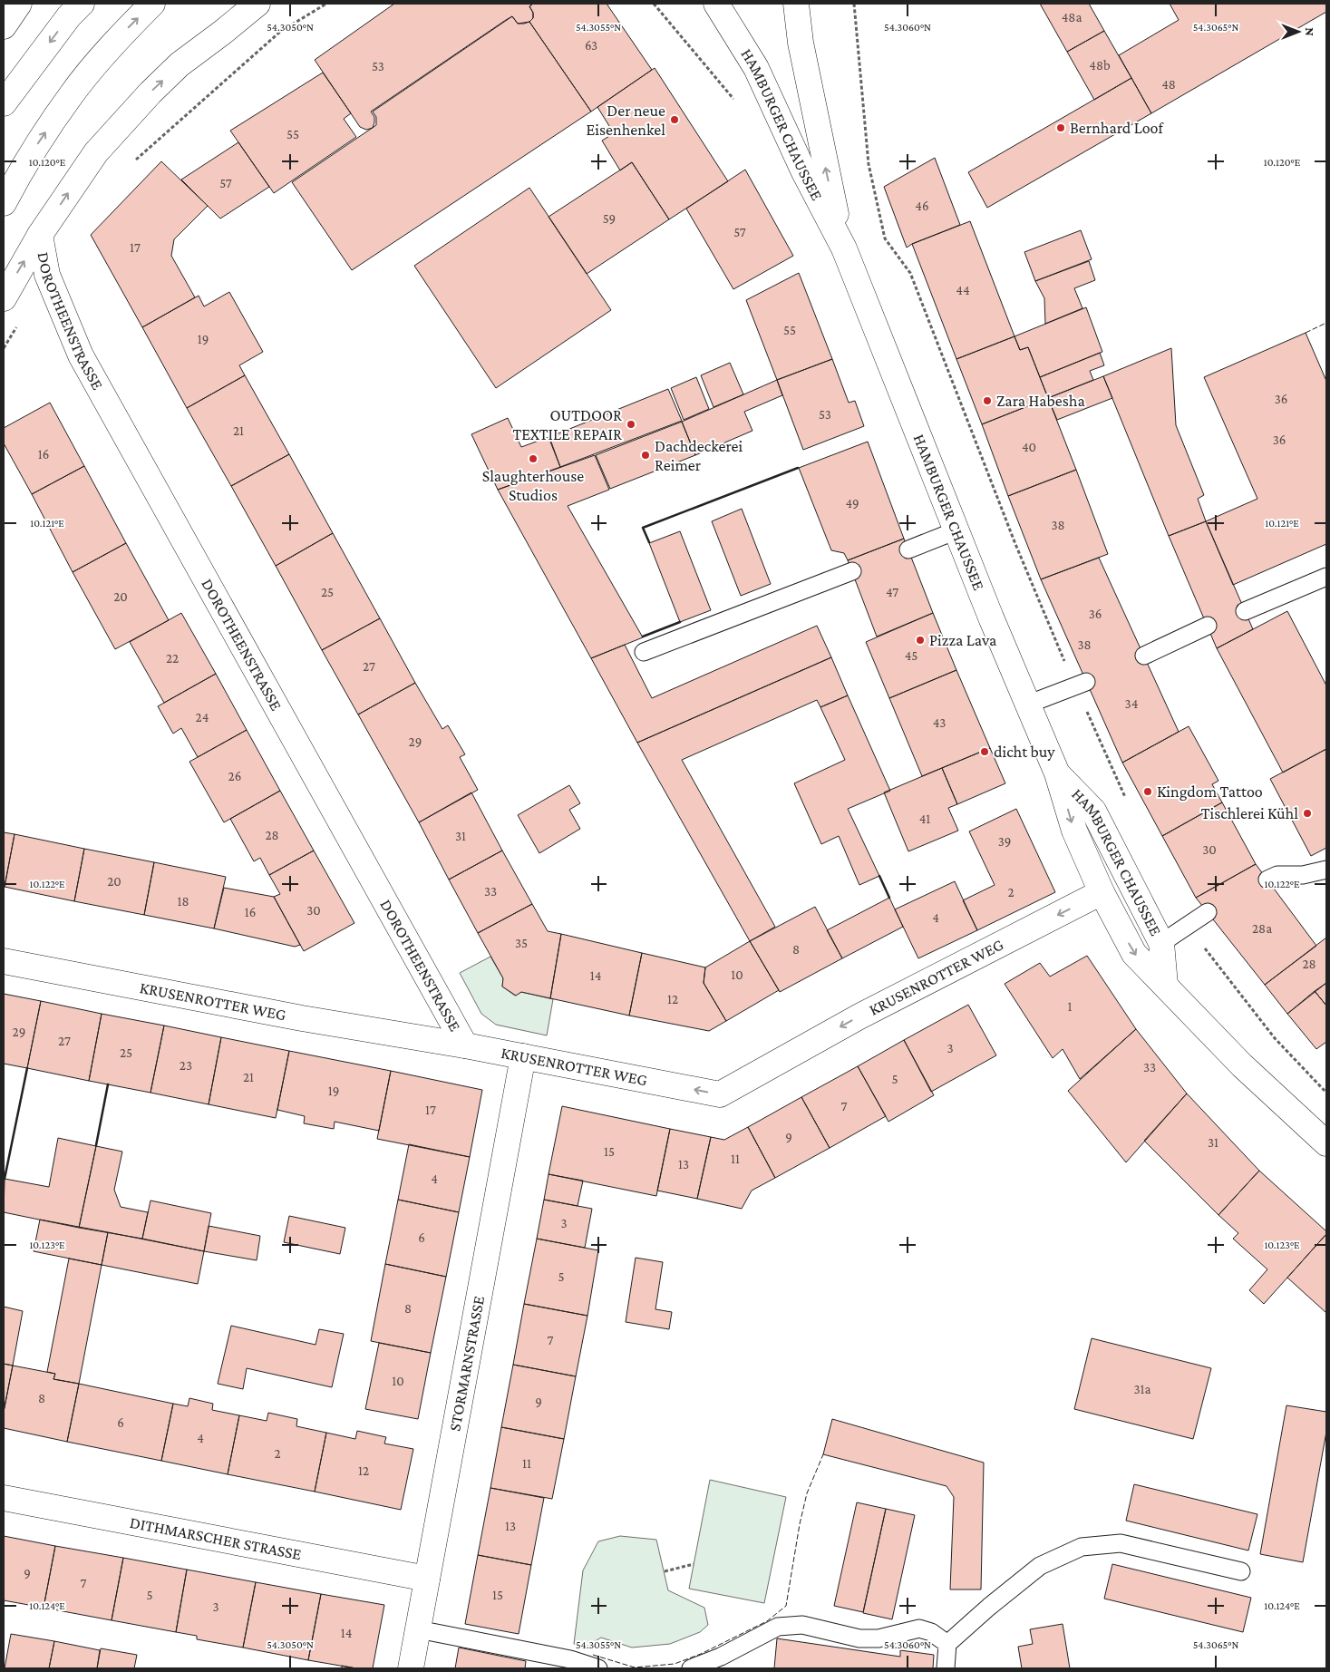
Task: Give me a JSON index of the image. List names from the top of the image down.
{
  "streets": {
    "main road": [
      "HAMBURGER CHAUSSEE",
      "DOROTHEENSTRASSE",
      "KRUSENROTTER WEG",
      "STORMARNSTRASSE",
      "DITHMARSCHER STRASSE"
    ]
  },
  "crossings": [
    ["HAMBURGER CHAUSSEE", "KRUSENROTTER WEG"],
    ["DOROTHEENSTRASSE", "KRUSENROTTER WEG"],
    ["KRUSENROTTER WEG", "STORMARNSTRASSE"],
    ["STORMARNSTRASSE", "DITHMARSCHER STRASSE"]
  ],
  "one_way": ["KRUSENROTTER WEG"],
  "places": [
    "Der neue Eisenhenkel",
    "Bernhard Loof",
    "Zara Habesha",
    "OUTDOOR TEXTILE REPAIR",
    "Dachdeckerei Reimer",
    "Slaughterhouse Studios",
    "Pizza Lava",
    "dicht buy",
    "Kingdom Tattoo",
    "Tischlerei Kühl"
  ],
  "house_numbers": [
    "48a",
    "63",
    "48b",
    "53",
    "48",
    "55",
    "57",
    "46",
    "59",
    "57",
    "17",
    "44",
    "55",
    "19",
    "36",
    "53",
    "21",
    "36",
    "40",
    "16",
    "49",
    "38",
    "25",
    "47",
    "20",
    "36",
    "38",
    "45",
    "22",
    "27",
    "34",
    "24",
    "43",
    "29",
    "26",
    "41",
    "28",
    "31",
    "39",
    "30",
    "20",
    "33",
    "2",
    "18",
    "30",
    "16",
    "4",
    "28a",
    "35",
    "8",
    "28",
    "10",
    "14",
    "12",
    "1",
    "29",
    "27",
    "3",
    "25",
    "23",
    "33",
    "21",
    "5",
    "19",
    "7",
    "17",
    "9",
    "31",
    "15",
    "11",
    "13",
    "4",
    "3",
    "6",
    "5",
    "8",
    "7",
    "10",
    "31a",
    "8",
    "9",
    "6",
    "4",
    "2",
    "11",
    "12",
    "13",
    "9",
    "7",
    "5",
    "15",
    "3",
    "14"
  ],
  "north": "right",
  "coordinates": [
    "54.3050°N",
    "54.3055°N",
    "54.3060°N",
    "54.3065°N",
    "10.120°E",
    "10.121°E",
    "10.122°E",
    "10.123°E",
    "10.124°E"
  ]
}
